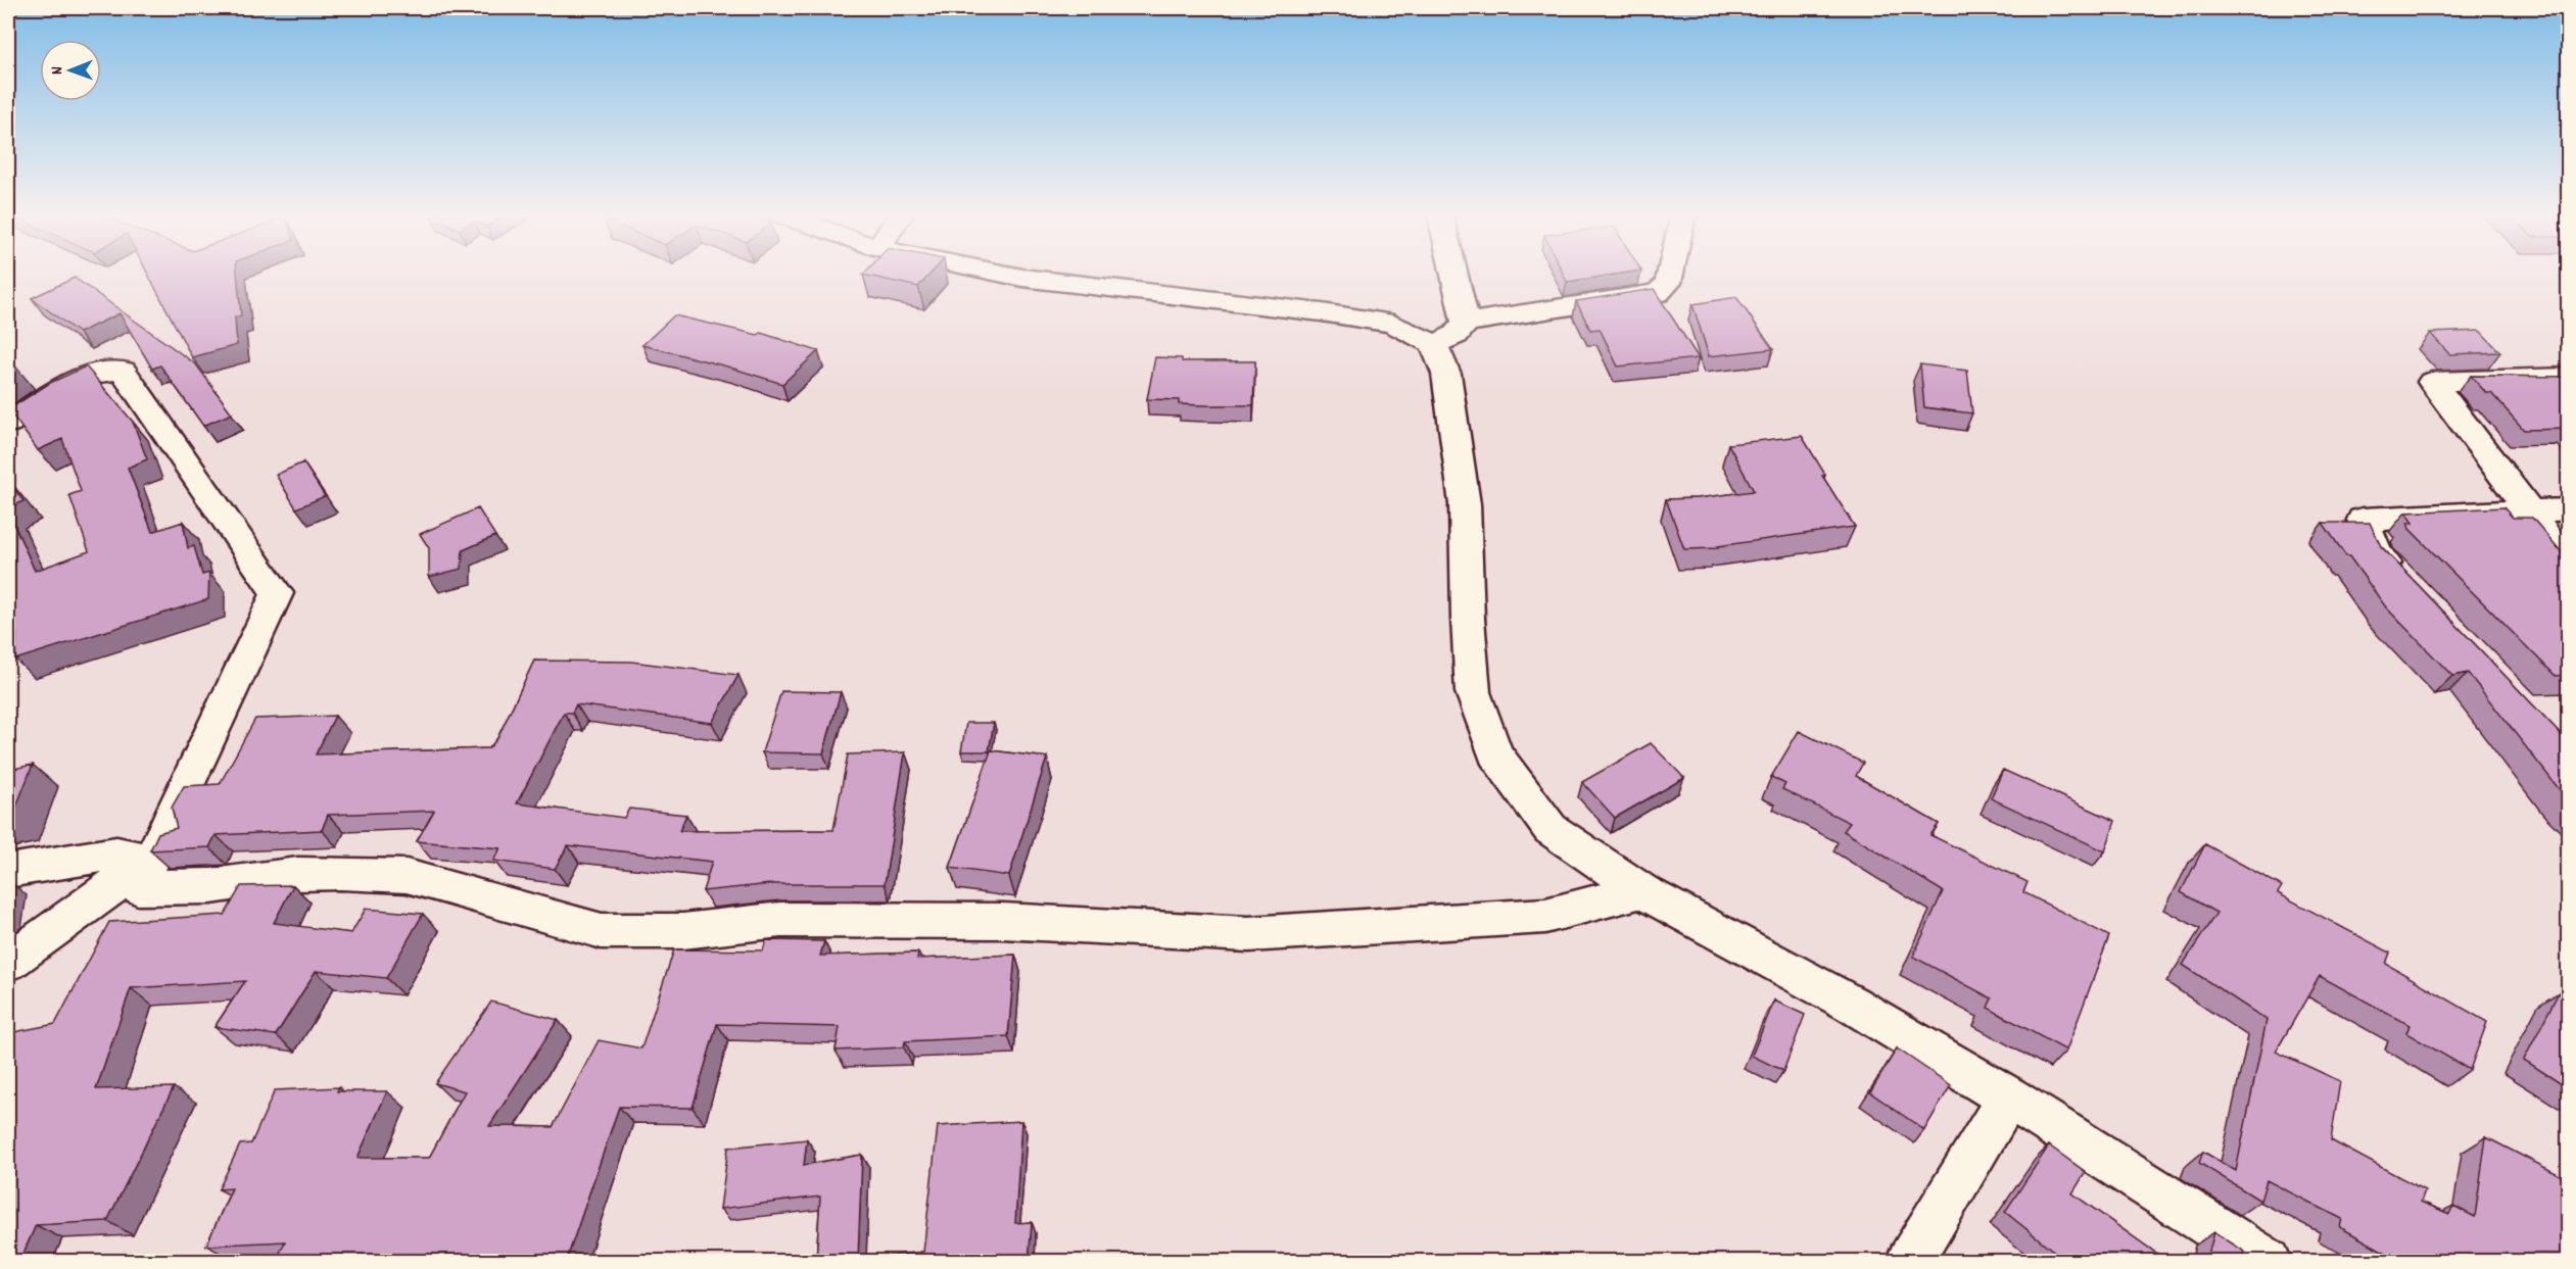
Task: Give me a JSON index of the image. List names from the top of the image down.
{
  "north": "left"
}
